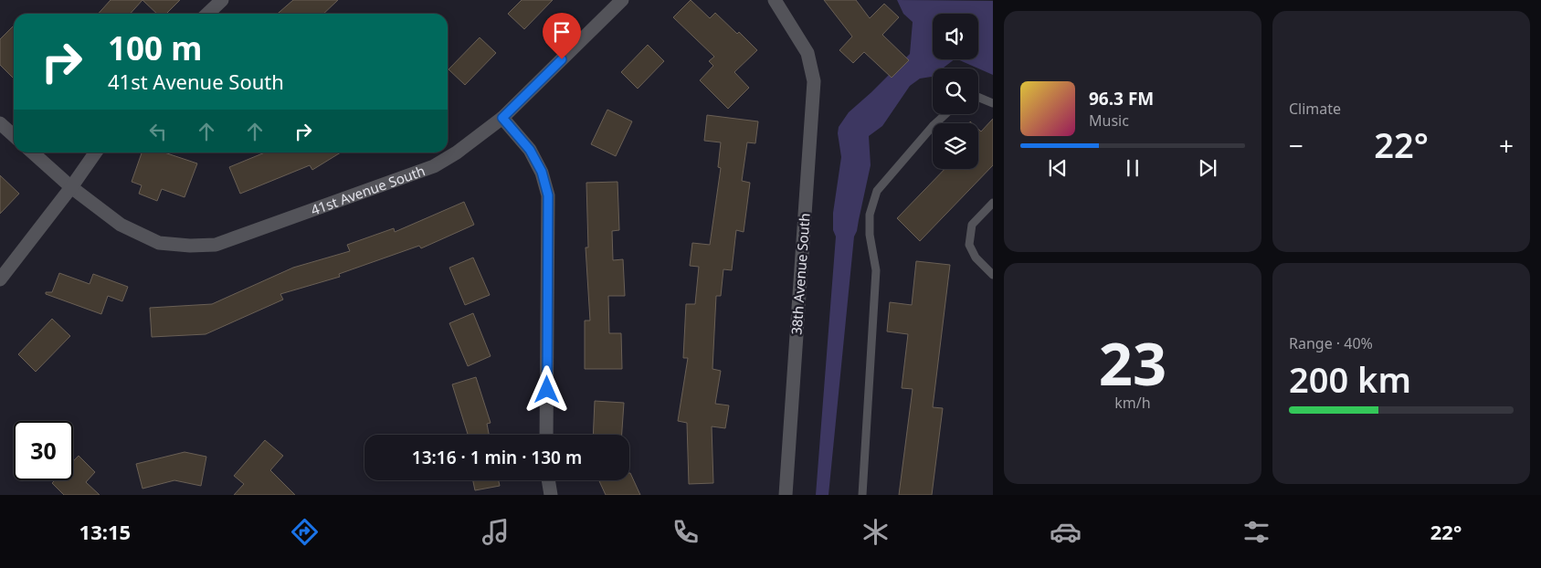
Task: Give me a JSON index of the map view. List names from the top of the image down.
{
  "streets": {
    "street": ["41st Avenue South", "38th Avenue South"]
  },
  "page": {
    "tile": [
      "Climate",
      ["23", "km/h"],
      ["Range · 40%", "200 km"]
    ],
    "turn": ["100 m", "41st Avenue South"],
    "song": ["96.3 FM", "Music"],
    "heat": ["−", "22°", "+"],
    "limit": "30",
    "trip": "13:16 · 1 min · 130 m",
    "tabs": ["13:15", "22°"]
  }
}
